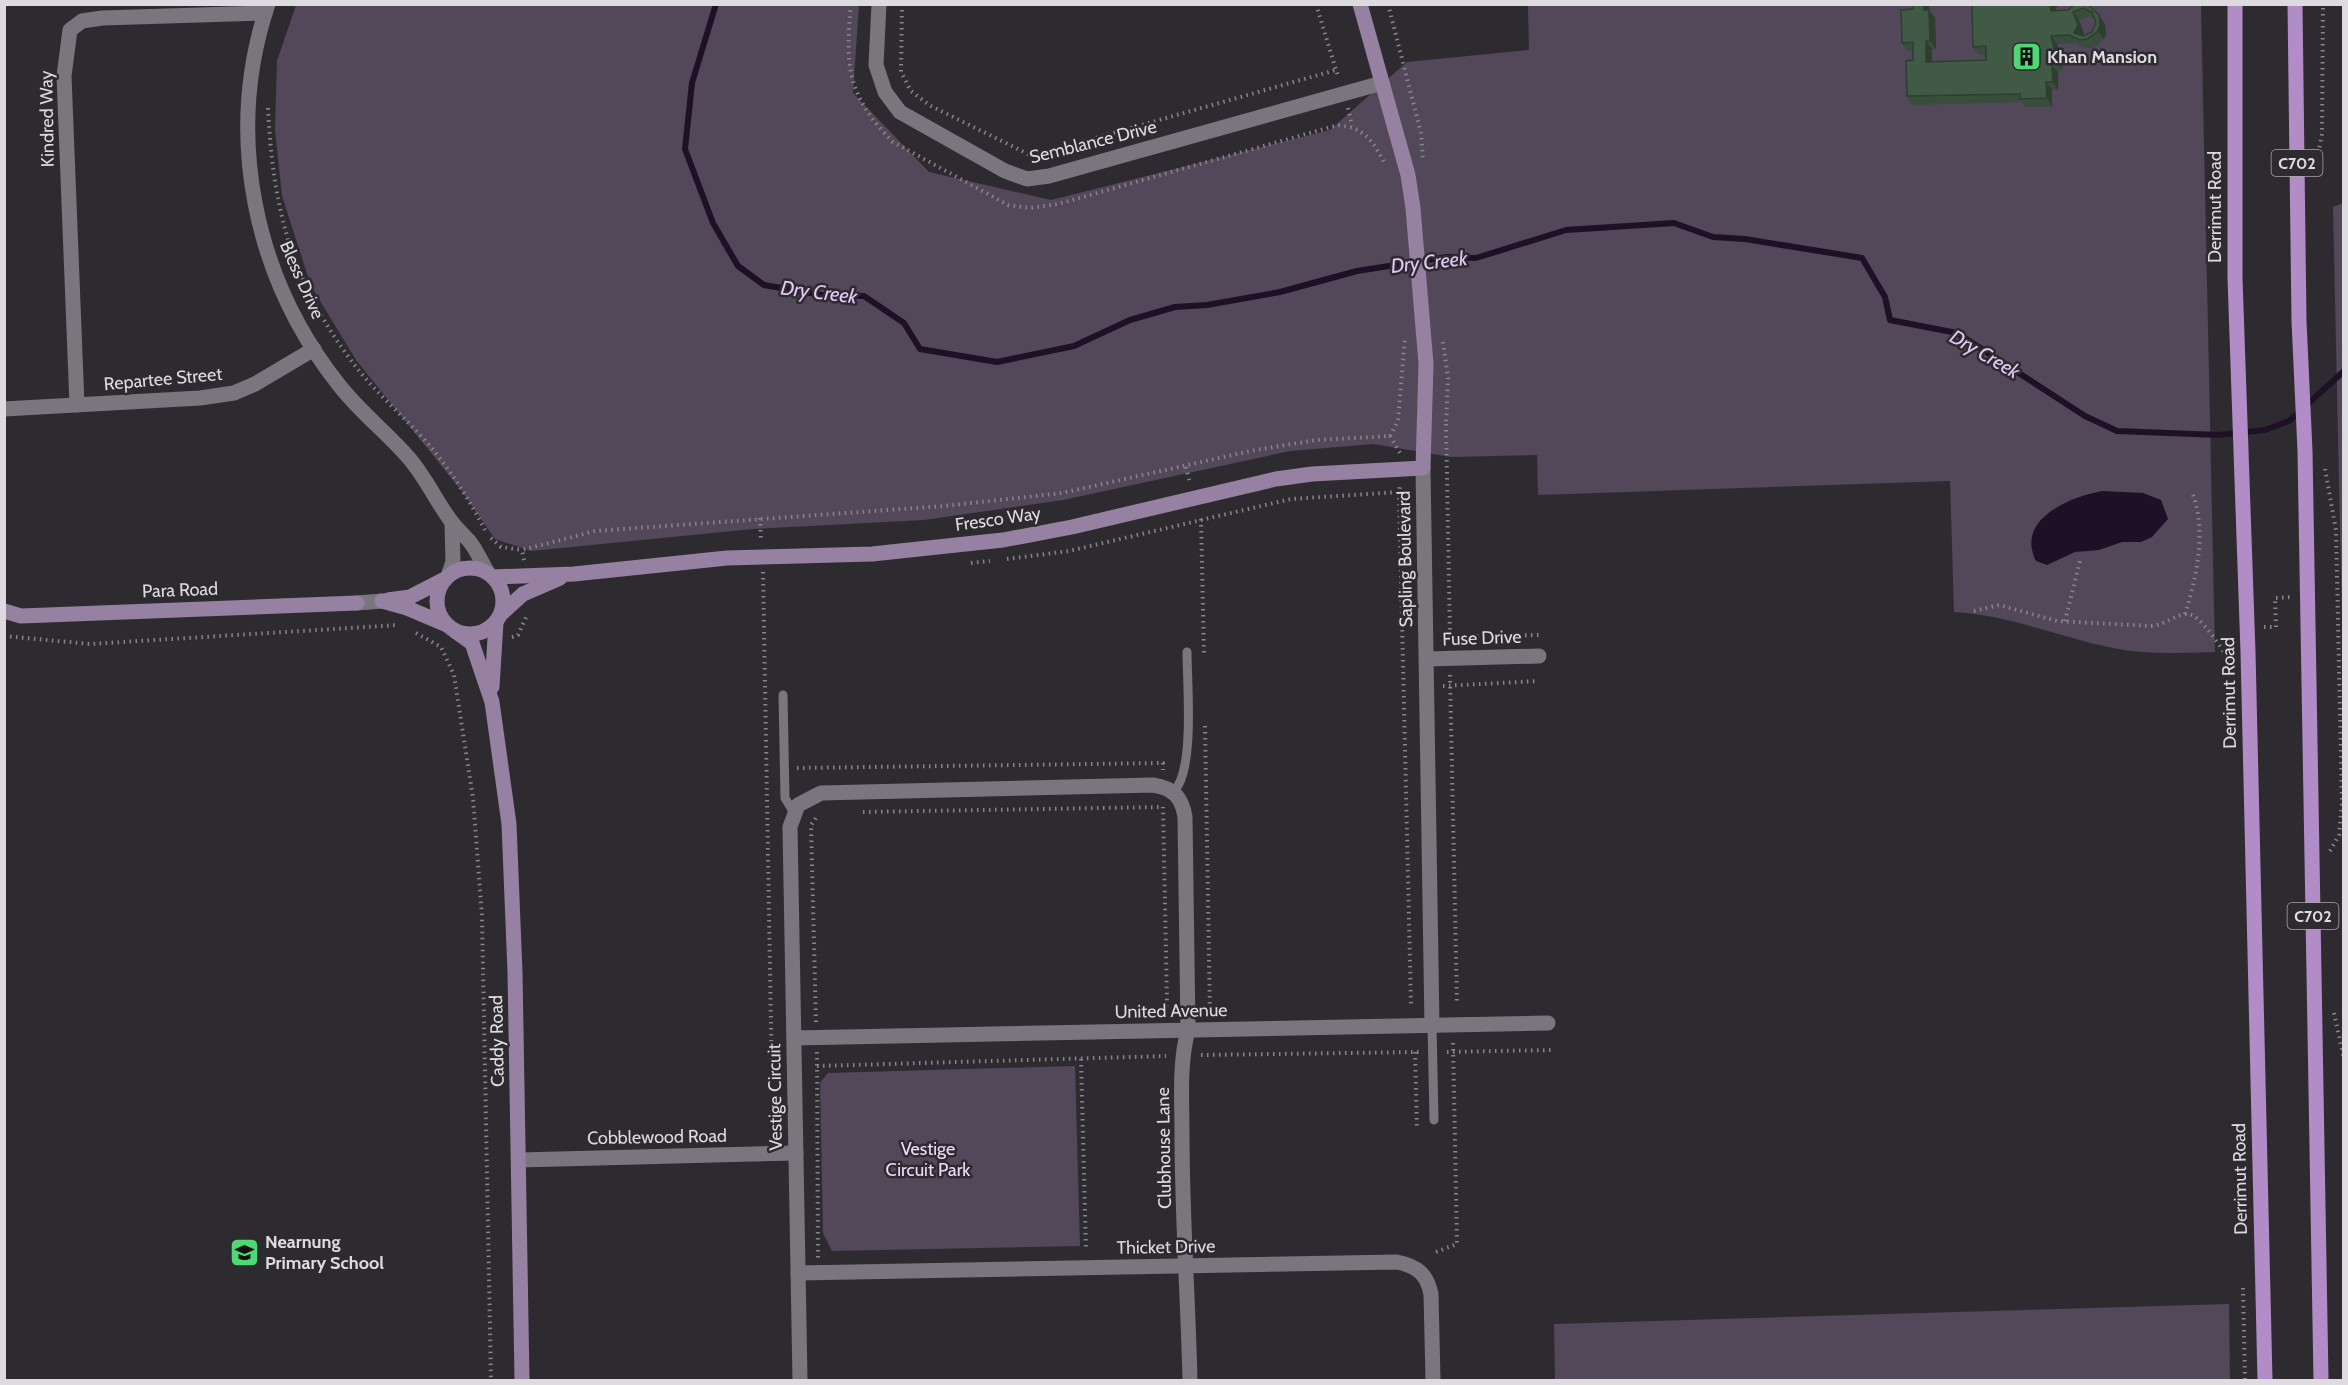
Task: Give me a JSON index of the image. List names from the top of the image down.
{
  "streets": {
    "main road": ["C702", "Derrimut Road"],
    "street": [
      "Kindred Way",
      "Semblance Drive",
      "Bless Drive",
      "Repartee Street",
      "Fresco Way",
      "Sapling Boulevard",
      "Para Road",
      "Fuse Drive",
      "United Avenue",
      "Caddy Road",
      "Vestige Circuit",
      "Cobblewood Road",
      "Clubhouse Lane",
      "Thicket Drive"
    ]
  },
  "crossings": [
    ["Kindred Way", "Bless Drive"],
    ["Kindred Way", "Repartee Street"],
    ["Semblance Drive", "Sapling Boulevard"],
    ["Bless Drive", "Repartee Street"],
    ["Bless Drive", "Fresco Way"],
    ["Bless Drive", "Caddy Road"],
    ["Fresco Way", "Sapling Boulevard"],
    ["Fresco Way", "Caddy Road"],
    ["Sapling Boulevard", "Fuse Drive"],
    ["Sapling Boulevard", "United Avenue"],
    ["United Avenue", "Vestige Circuit"],
    ["United Avenue", "Clubhouse Lane"],
    ["Caddy Road", "Cobblewood Road"],
    ["Vestige Circuit", "Cobblewood Road"],
    ["Vestige Circuit", "Thicket Drive"],
    ["Clubhouse Lane", "Thicket Drive"]
  ],
  "water": ["Dry Creek"],
  "parks": ["Vestige Circuit Park"],
  "places": {
    "building": ["Khan Mansion"],
    "school or university": ["Nearnung Primary School"]
  }
}
